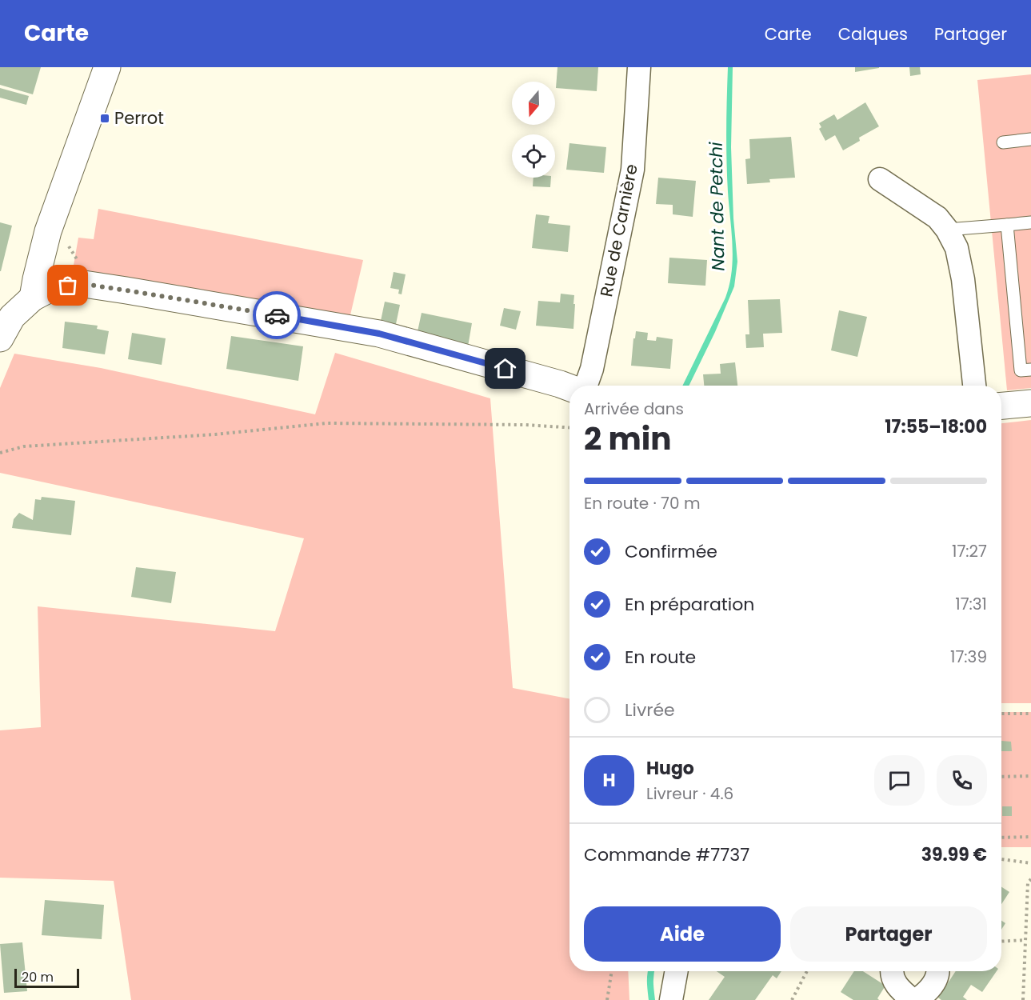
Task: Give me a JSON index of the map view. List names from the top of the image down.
{
  "streets": {
    "street": ["Rue de Carnière"]
  },
  "water": ["Nant de Petchi"],
  "places": {
    "transit": ["Perrot"]
  },
  "scale_bar": "20 m",
  "north": "bottom",
  "page": {
    "header": "Carte",
    "nav": ["Carte", "Calques", "Partager"],
    "heading": ["2 min", "Arrivée dans", "17:55–18:00"],
    "panel": [
      "Hugo",
      "Livreur · 4.6",
      "Commande #7737",
      "39.99 €"
    ],
    "bar": "En route · 70 m",
    "list": [
      ["Confirmée", "17:27"],
      ["En préparation", "17:31"],
      ["En route", "17:39"],
      "Livrée"
    ],
    "round": "H",
    "buttons": ["Aide", "Partager"],
    "scale": "20 m"
  }
}
